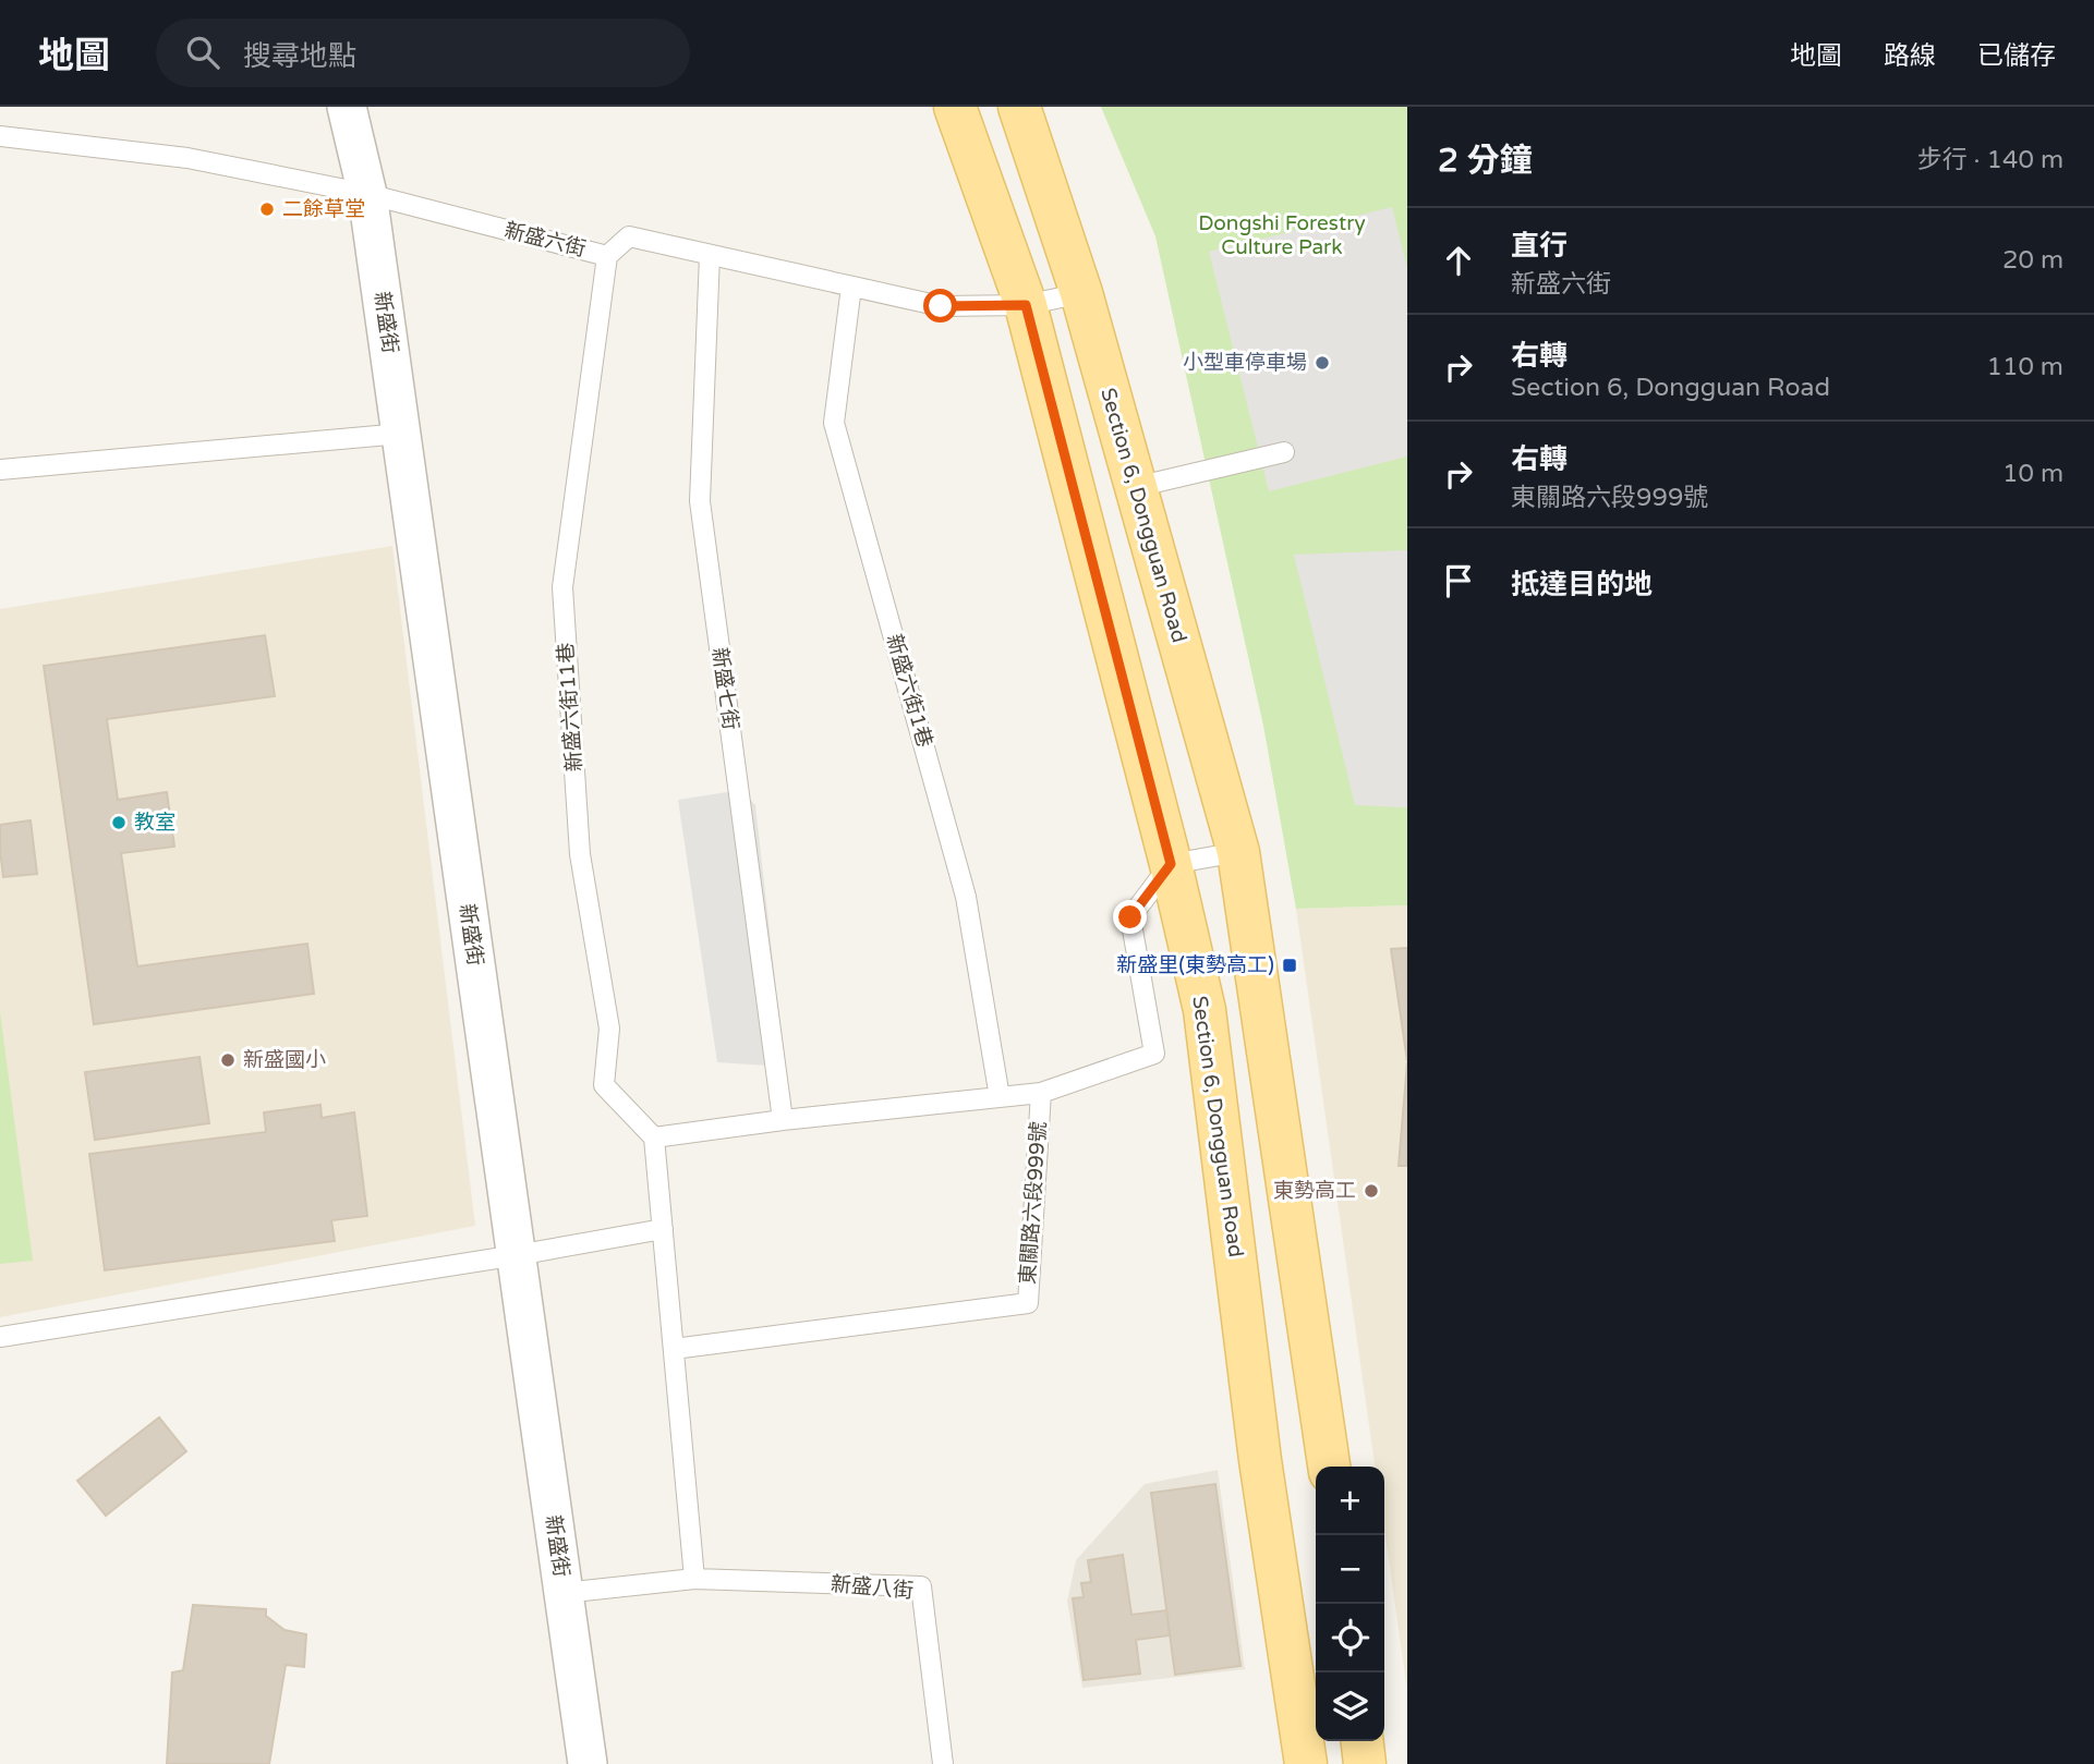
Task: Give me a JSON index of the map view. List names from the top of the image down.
{
  "streets": {
    "main road": ["Section 6, Dongguan Road"],
    "street": ["新盛街"],
    "lane": [
      "新盛六街",
      "新盛七街",
      "新盛六街1巷",
      "新盛六街11巷",
      "東關路六段999號",
      "新盛八街"
    ]
  },
  "crossings": [
    ["新盛六街", "新盛街"],
    ["新盛六街", "Section 6, Dongguan Road"],
    ["新盛六街", "新盛七街"],
    ["新盛六街", "新盛六街1巷"],
    ["新盛六街", "新盛六街11巷"],
    ["Section 6, Dongguan Road", "東關路六段999號"]
  ],
  "parks": ["Dongshi Forestry Culture Park"],
  "places": {
    "other": [
      "二餘草堂",
      "小型車停車場",
      "教室",
      "新盛國小",
      "東勢高工"
    ],
    "transit": ["新盛里(東勢高工)"]
  },
  "page": {
    "header": "地圖",
    "search": "搜尋地點",
    "nav": ["地圖", "路線", "已儲存"],
    "heading": ["2 分鐘", "步行 · 140 m"],
    "list": [
      ["直行", "新盛六街", "20 m"],
      ["右轉", "Section 6, Dongguan Road", "110 m"],
      ["右轉", "東關路六段999號", "10 m"],
      "抵達目的地"
    ],
    "map_buttons": ["+", "−"]
  }
}
